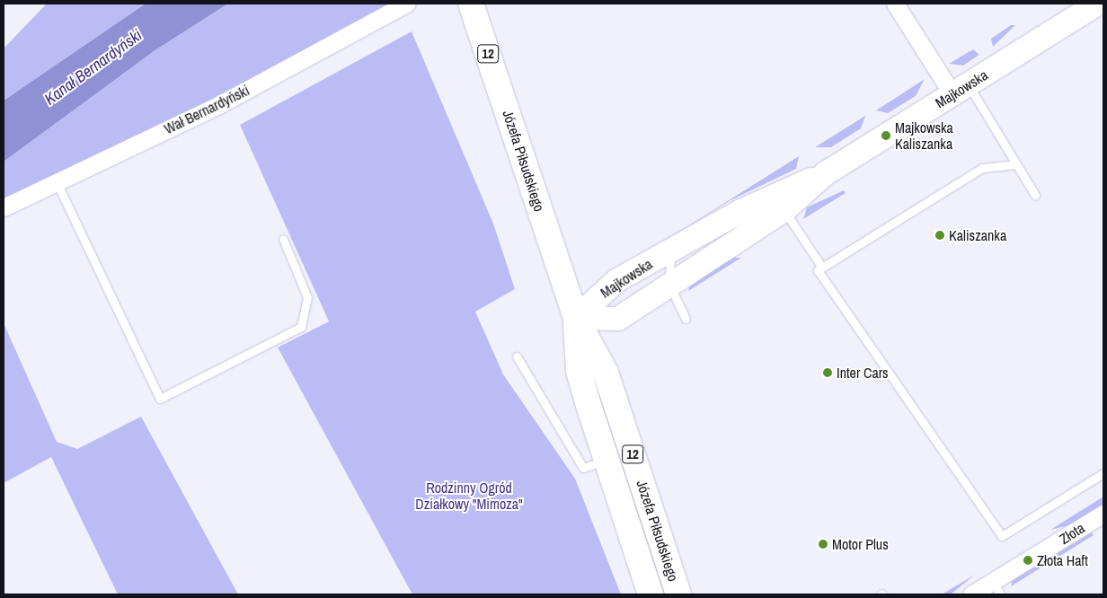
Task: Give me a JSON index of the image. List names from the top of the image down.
{
  "streets": {
    "main road": ["12", "Majkowska", "Józefa Piłsudskiego"],
    "street": ["Wał Bernardyński", "Złota"]
  },
  "crossings": [
    ["Majkowska", "Józefa Piłsudskiego"]
  ],
  "water": ["Kanał Bernardyński"],
  "parks": ["Rodzinny Ogród Działkowy \"Mimoza\""],
  "places": [
    "Majkowska Kaliszanka",
    "Kaliszanka",
    "Inter Cars",
    "Motor Plus",
    "Złota Haft"
  ]
}
